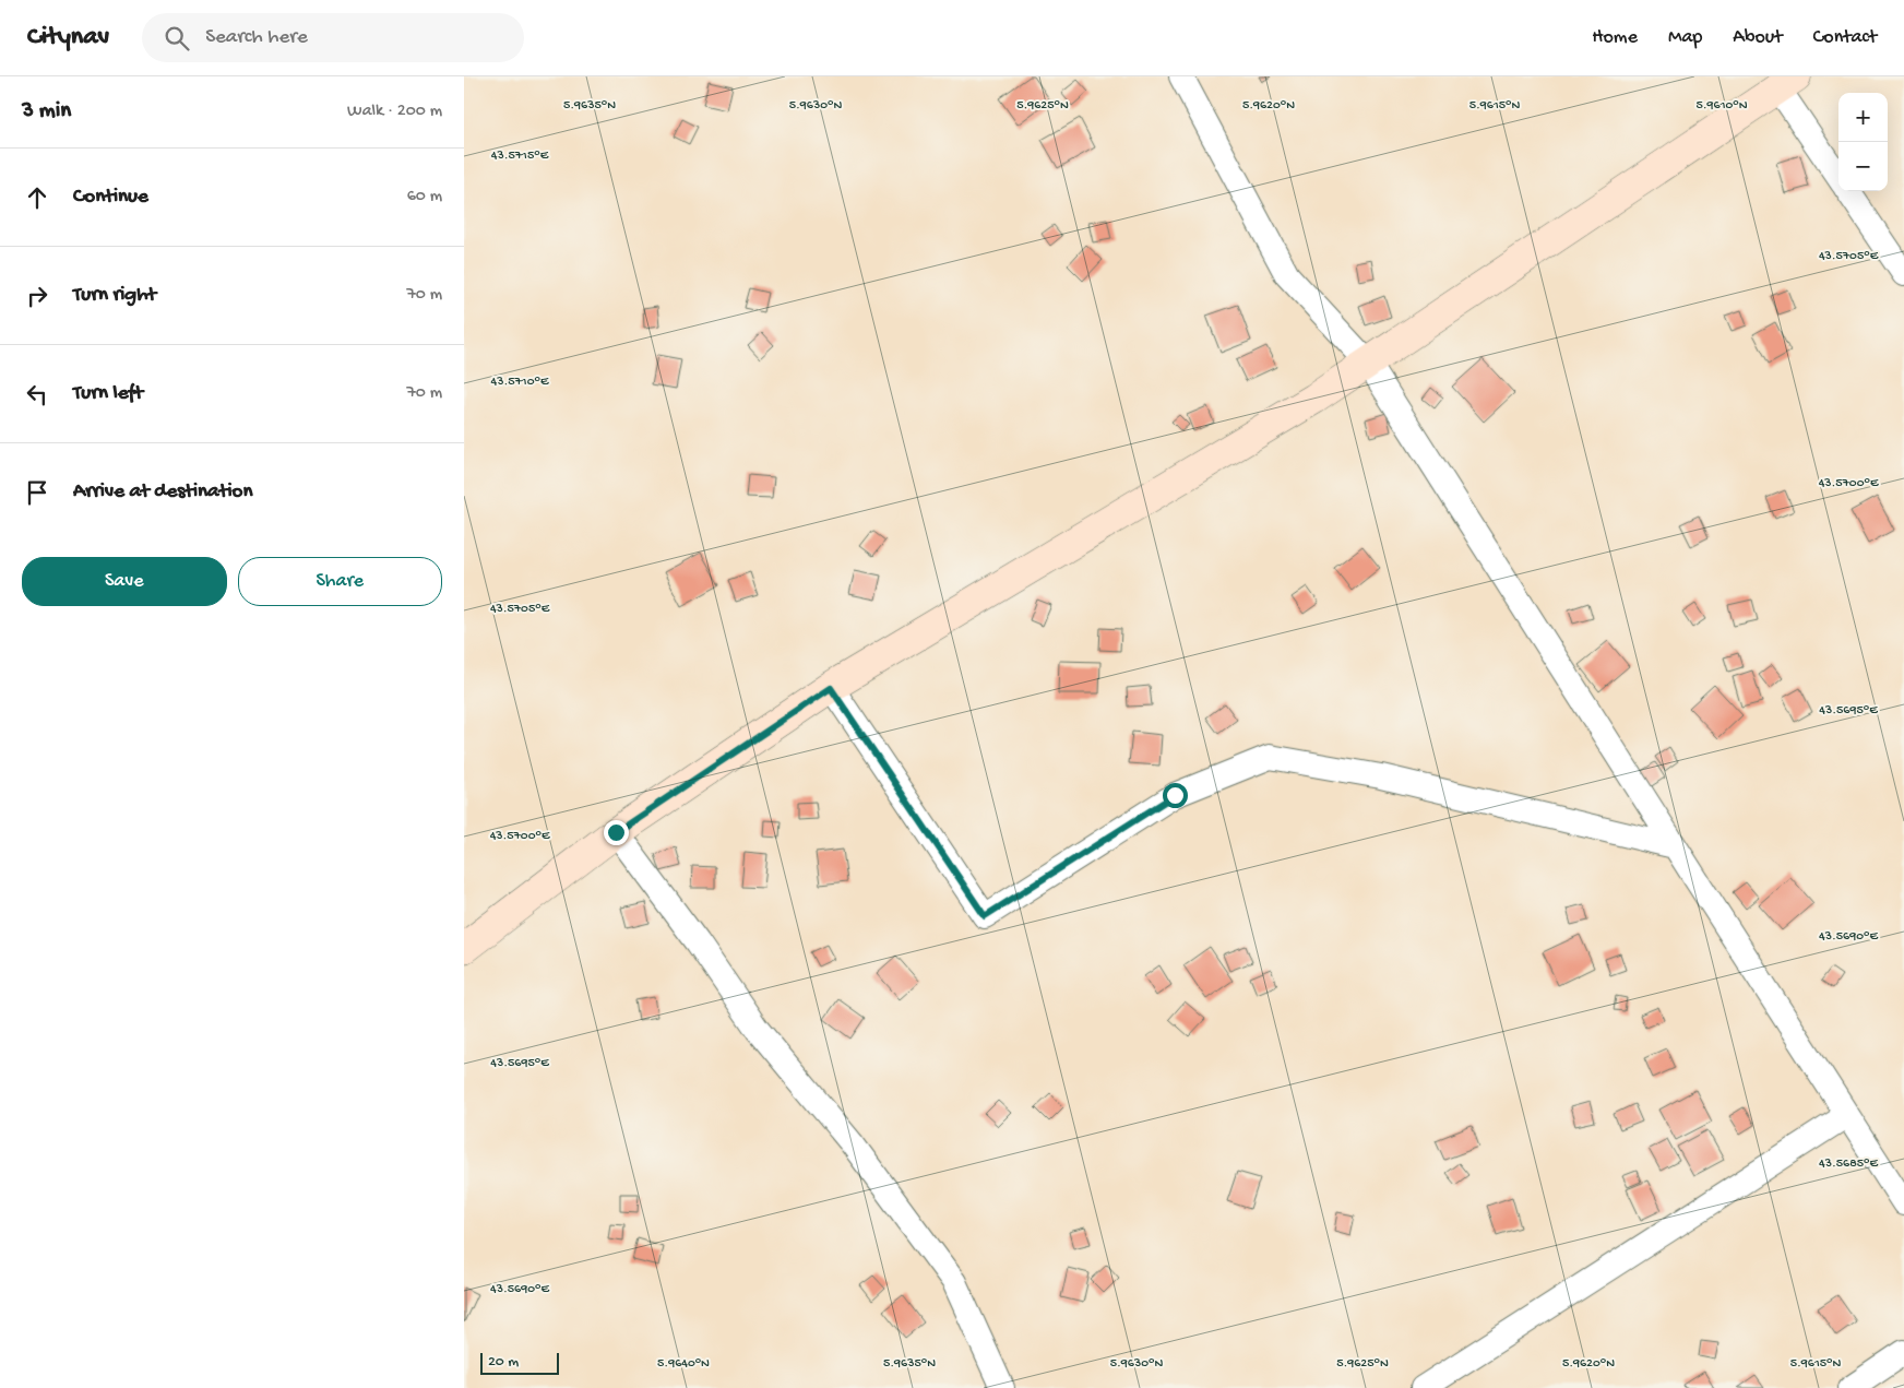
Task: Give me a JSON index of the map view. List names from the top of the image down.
{
  "scale_bar": "20 m",
  "page": {
    "header": "Citynav",
    "search": "Search here",
    "nav": [
      "Home",
      "Map",
      "About",
      "Contact"
    ],
    "heading": ["3 min", "Walk · 200 m"],
    "map_buttons": ["+", "−"],
    "list": [
      ["Continue", "60 m"],
      ["Turn right", "70 m"],
      ["Turn left", "70 m"],
      "Arrive at destination"
    ],
    "buttons": ["Save", "Share"],
    "scale": "20 m"
  },
  "coordinates": [
    "5.9635°N",
    "5.9630°N",
    "5.9625°N",
    "5.9620°N",
    "5.9615°N",
    "5.9610°N",
    "43.5715°E",
    "43.5705°E",
    "43.5710°E",
    "43.5700°E",
    "43.5695°E",
    "43.5690°E",
    "43.5685°E",
    "5.9640°N"
  ]
}
